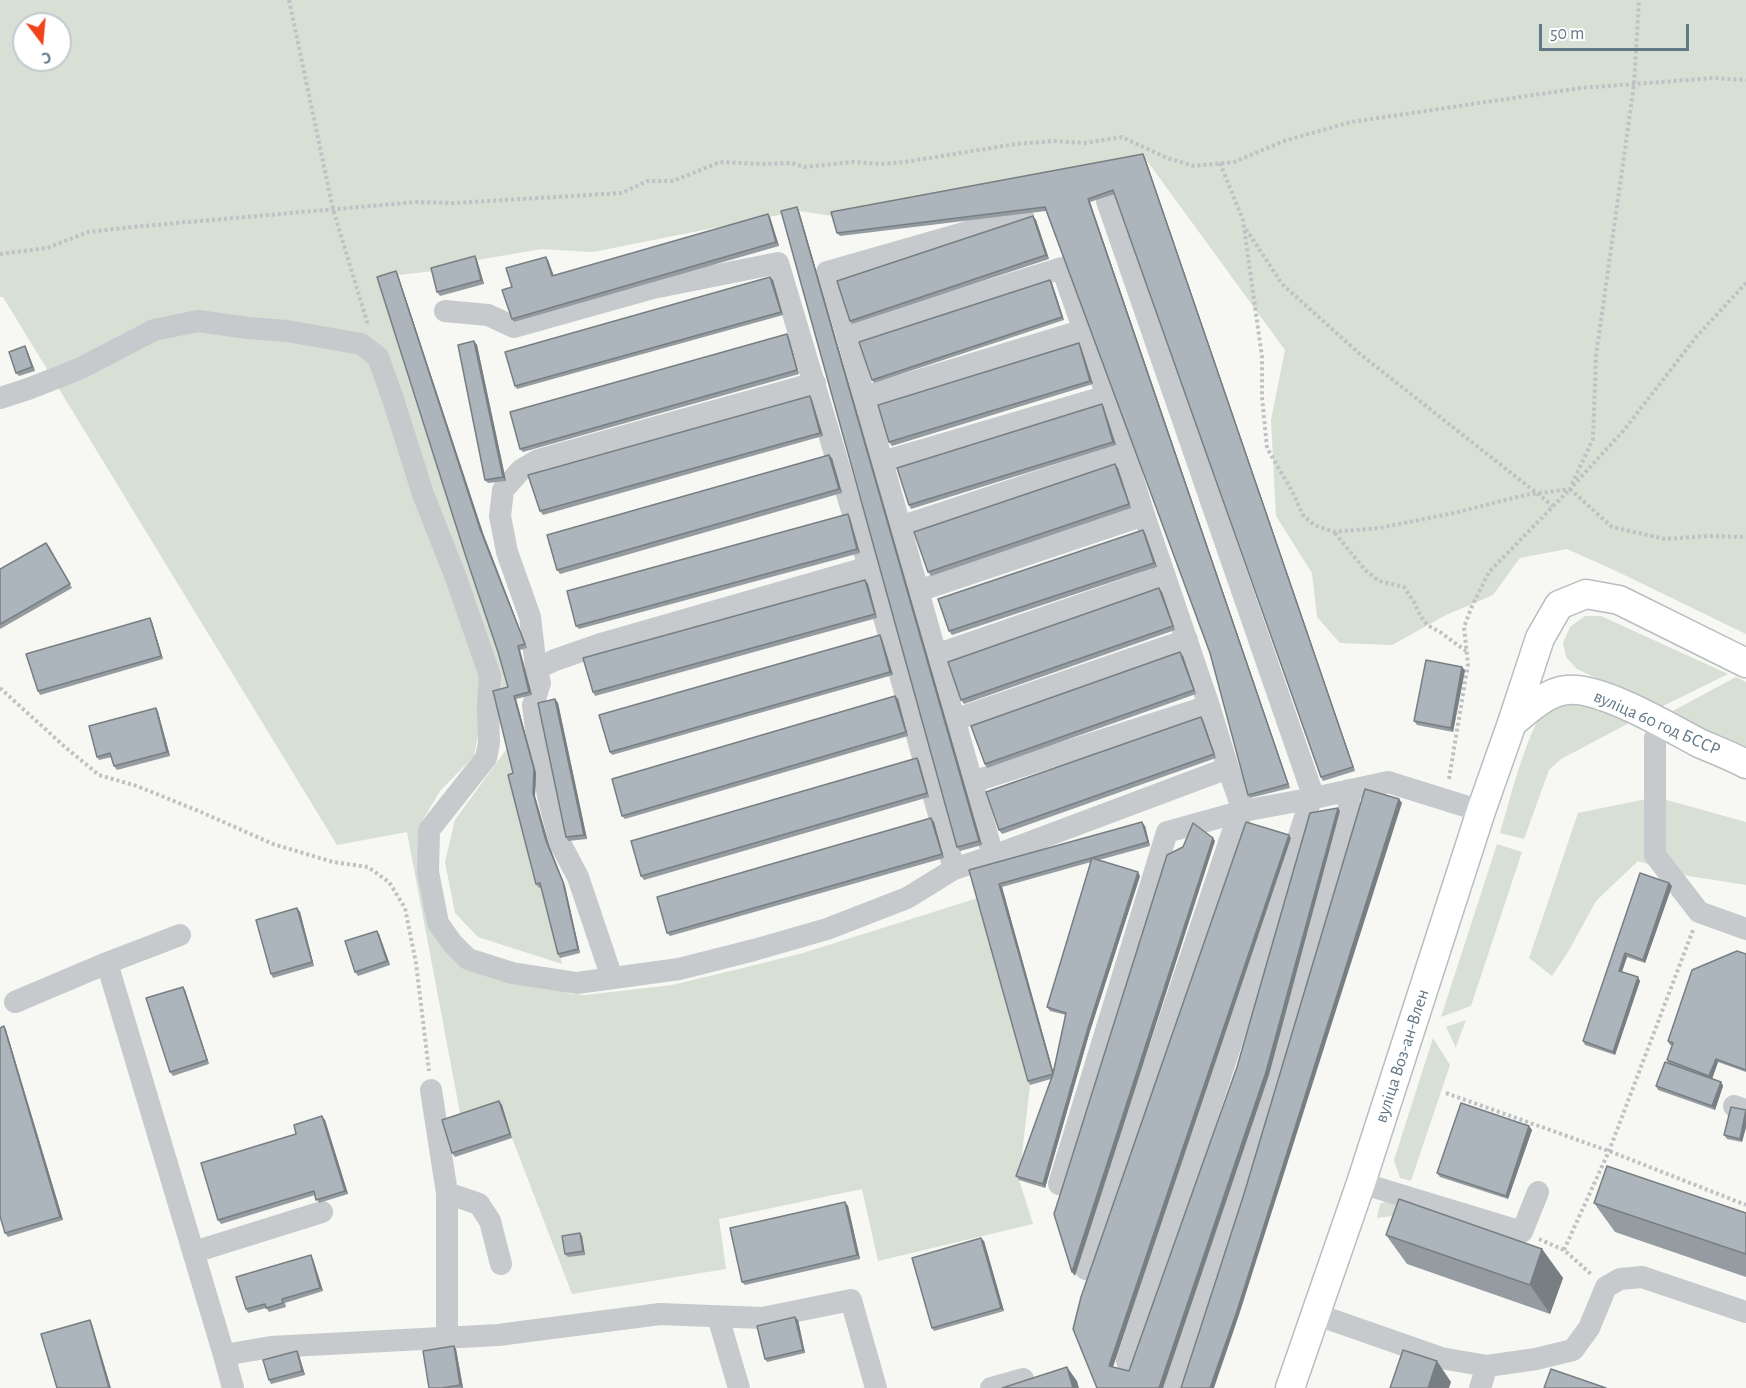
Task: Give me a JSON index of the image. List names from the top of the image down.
{
  "streets": {
    "main road": ["вуліца 60 год БССР", "вуліца Воз-ан-Влен"]
  },
  "crossings": [
    ["вуліца 60 год БССР", "вуліца Воз-ан-Влен"]
  ],
  "scale_bar": "50 m",
  "north": "bottom"
}
